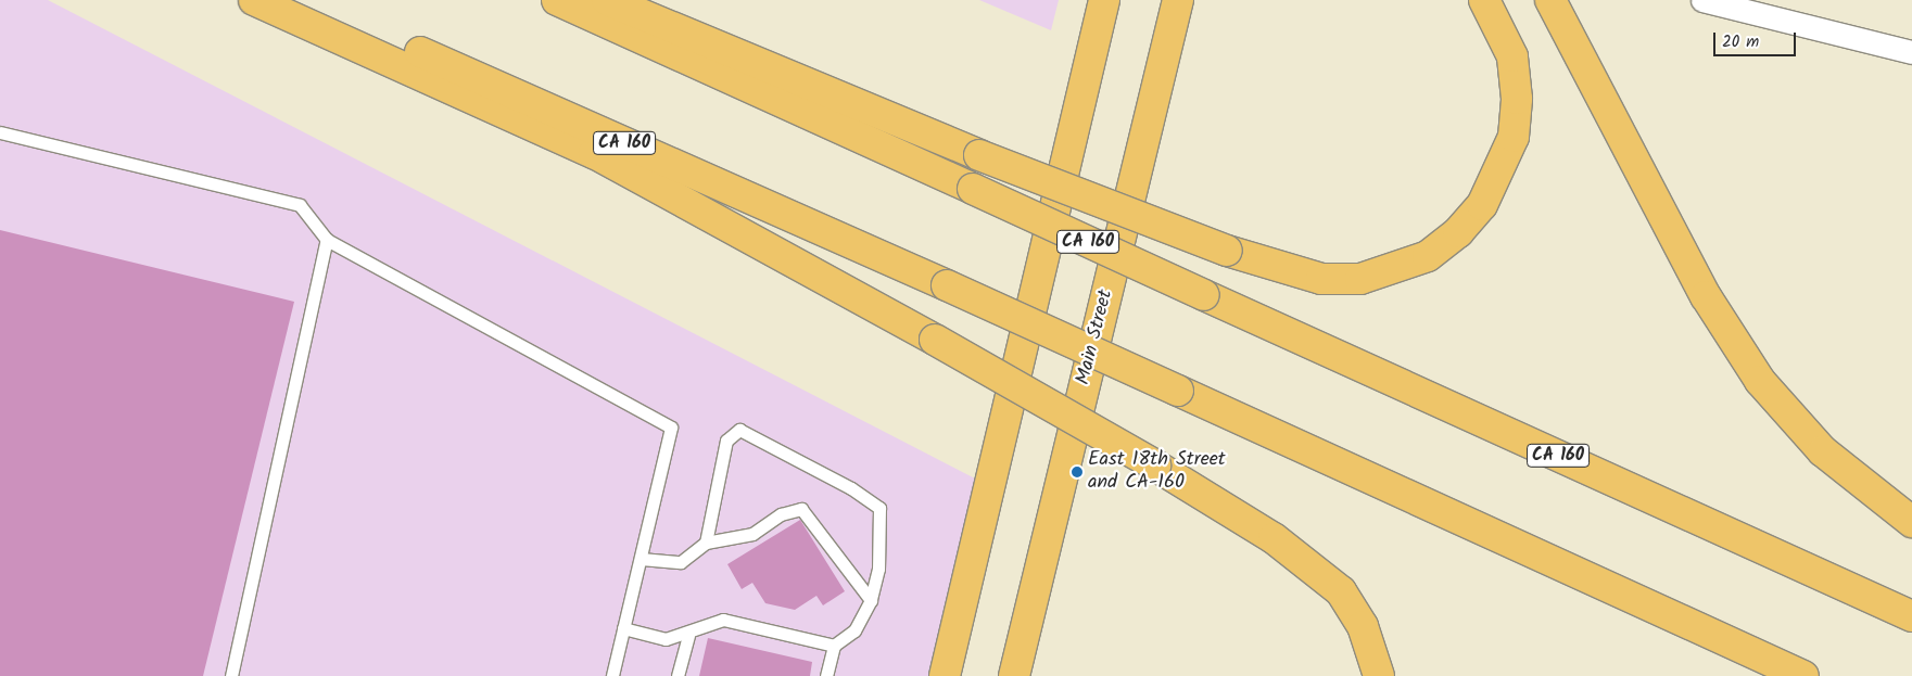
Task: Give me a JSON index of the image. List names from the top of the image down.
{
  "streets": {
    "main road": ["CA 160", "Main Street"]
  },
  "places": ["East 18th Street and CA-160"],
  "scale_bar": "20 m"
}
